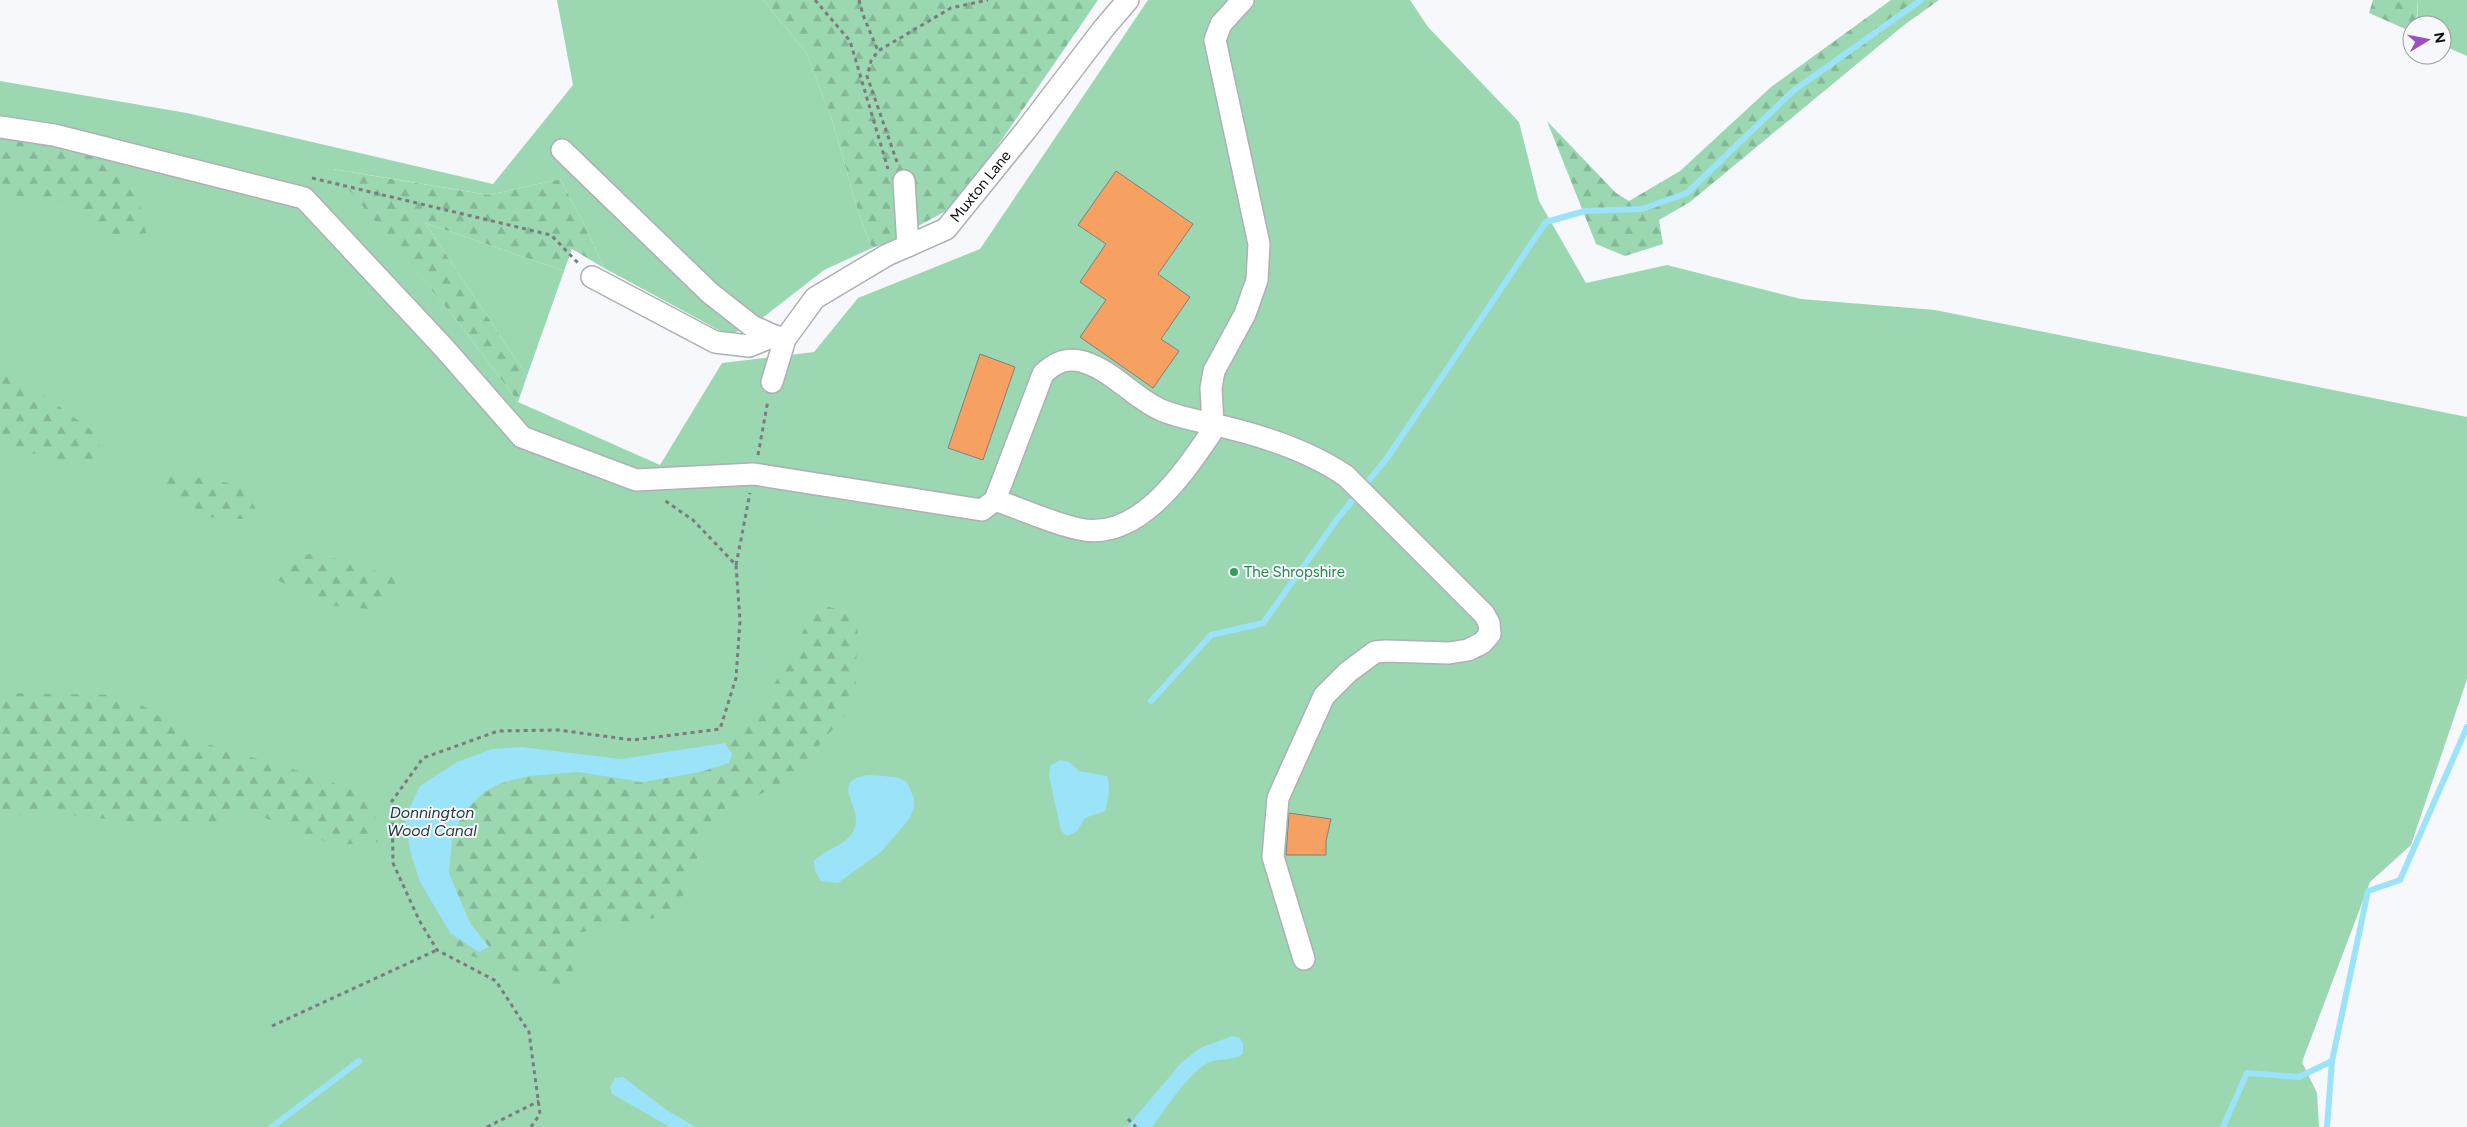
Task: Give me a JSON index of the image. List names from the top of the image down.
{
  "streets": {
    "street": ["Muxton Lane"]
  },
  "water": ["Donnington Wood Canal"],
  "places": ["The Shropshire"],
  "north": "right"
}
